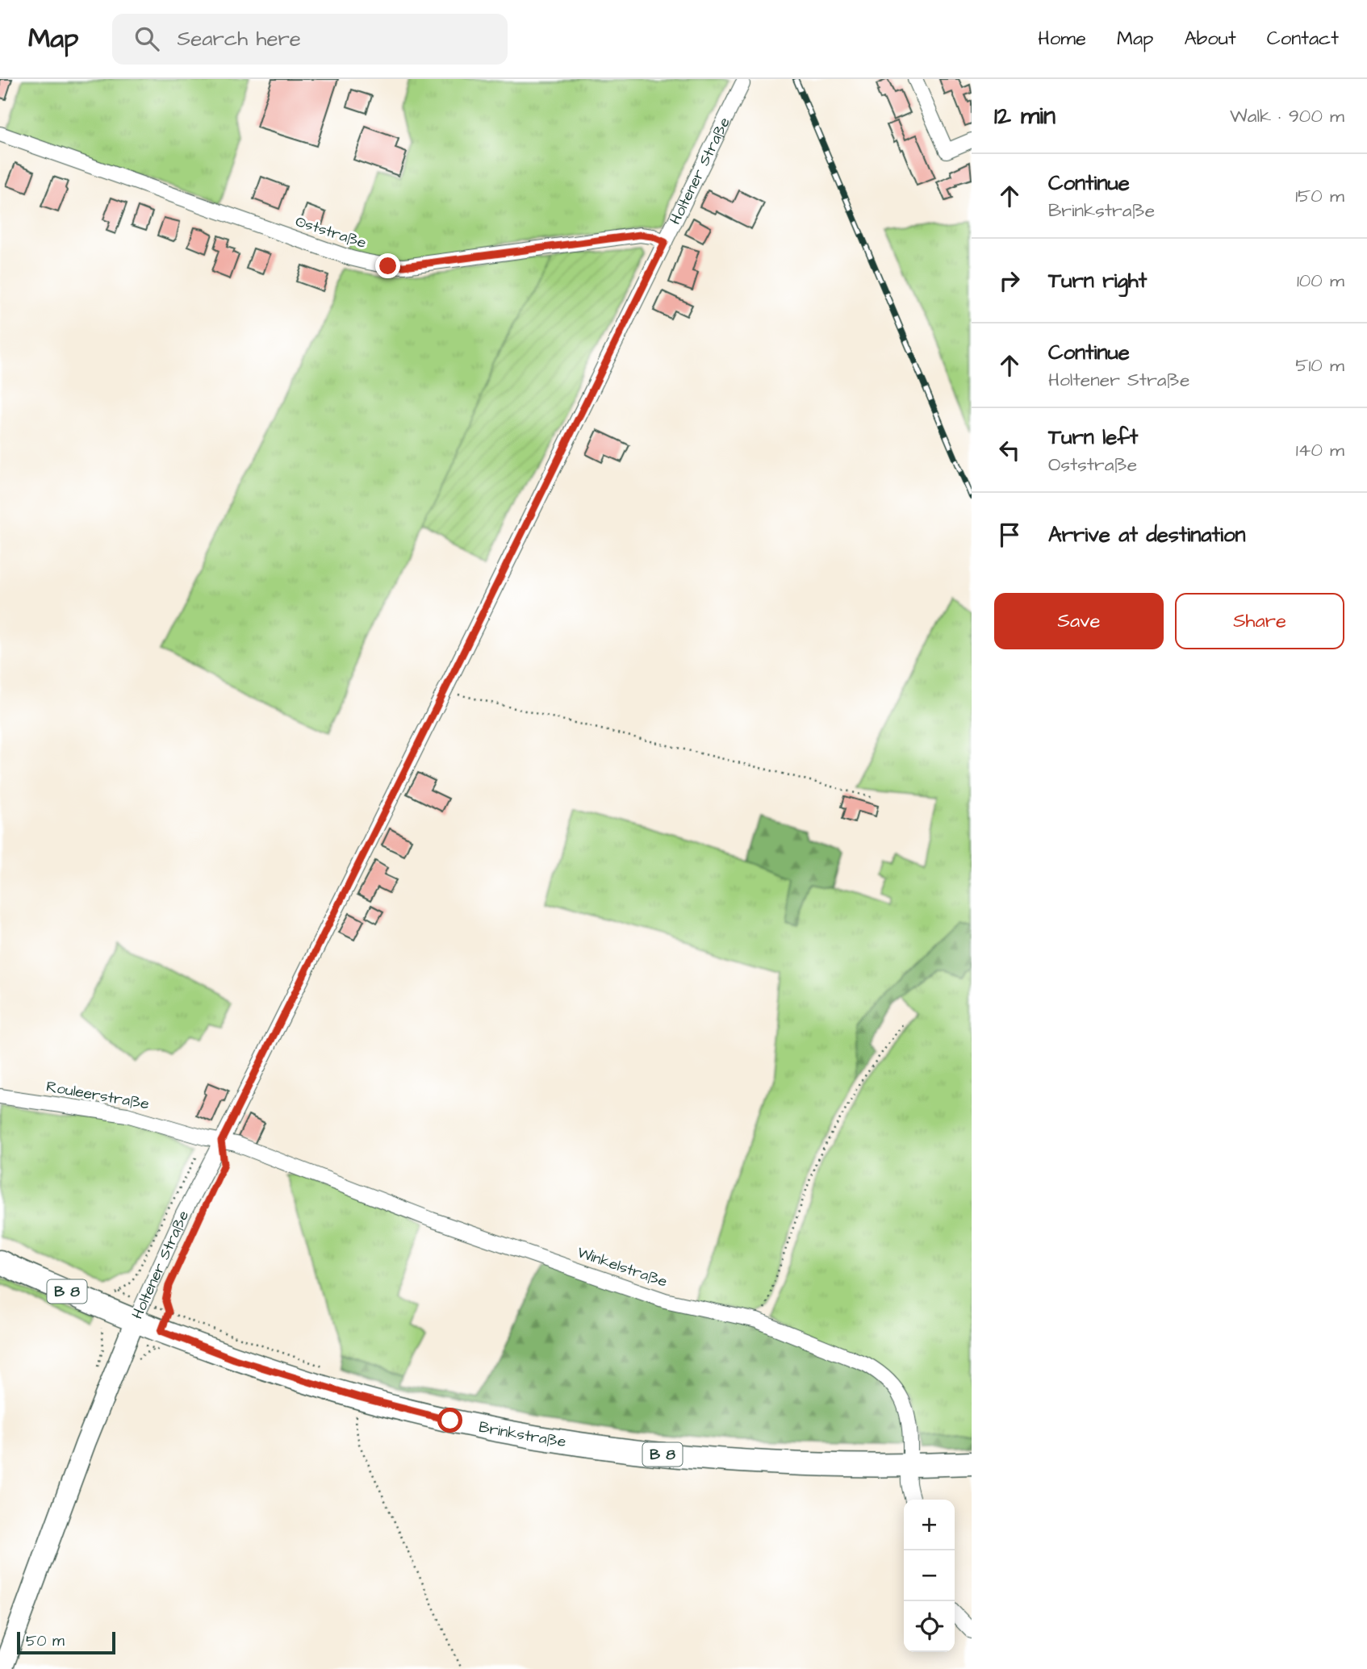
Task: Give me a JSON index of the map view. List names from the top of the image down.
{
  "streets": {
    "main road": ["Holtener Straße", "B 8", "Brinkstraße"],
    "street": ["Oststraße", "Rouleerstraße", "Winkelstraße"]
  },
  "crossings": [
    ["Holtener Straße", "Oststraße"],
    ["Holtener Straße", "Rouleerstraße"],
    ["Holtener Straße", "Winkelstraße"],
    ["Holtener Straße", "Brinkstraße"],
    ["Rouleerstraße", "Winkelstraße"],
    ["Winkelstraße", "Brinkstraße"]
  ],
  "scale_bar": "50 m",
  "page": {
    "header": "Map",
    "search": "Search here",
    "nav": [
      "Home",
      "Map",
      "About",
      "Contact"
    ],
    "heading": ["12 min", "Walk · 900 m"],
    "list": [
      ["Continue", "Brinkstraße", "150 m"],
      ["Turn right", "100 m"],
      ["Continue", "Holtener Straße", "510 m"],
      ["Turn left", "Oststraße", "140 m"],
      "Arrive at destination"
    ],
    "buttons": ["Save", "Share"],
    "map_buttons": ["+", "−"],
    "scale": "50 m"
  }
}
